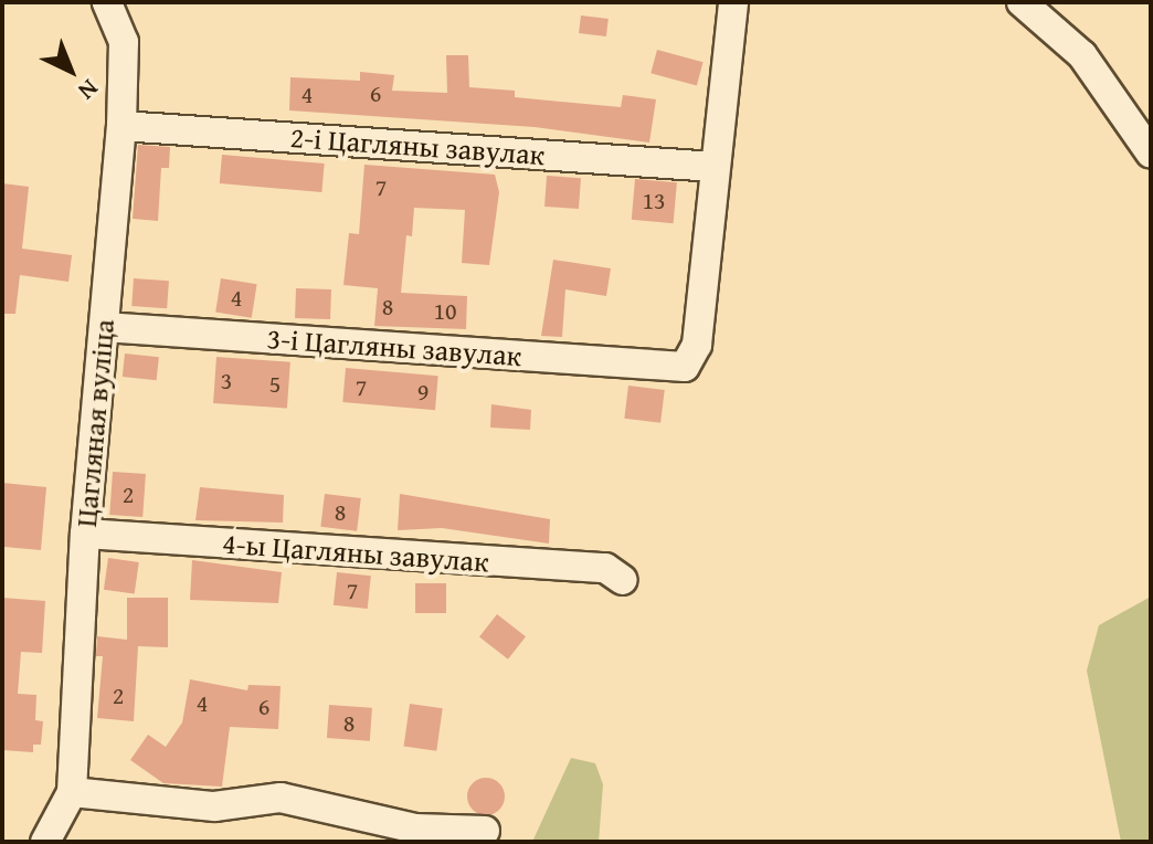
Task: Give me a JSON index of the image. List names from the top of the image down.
{
  "streets": {
    "street": [
      "2-і Цагляны завулак",
      "3-і Цагляны завулак",
      "Цагляная вуліца",
      "4-ы Цагляны завулак"
    ]
  },
  "crossings": [
    ["2-і Цагляны завулак", "3-і Цагляны завулак"],
    ["2-і Цагляны завулак", "Цагляная вуліца"],
    ["3-і Цагляны завулак", "Цагляная вуліца"],
    ["Цагляная вуліца", "4-ы Цагляны завулак"]
  ],
  "house_numbers": [
    "6",
    "4",
    "7",
    "13",
    "4",
    "8",
    "10",
    "3",
    "5",
    "7",
    "9",
    "2",
    "8",
    "7",
    "2",
    "4",
    "6",
    "8"
  ],
  "north": "bottom right"
}
